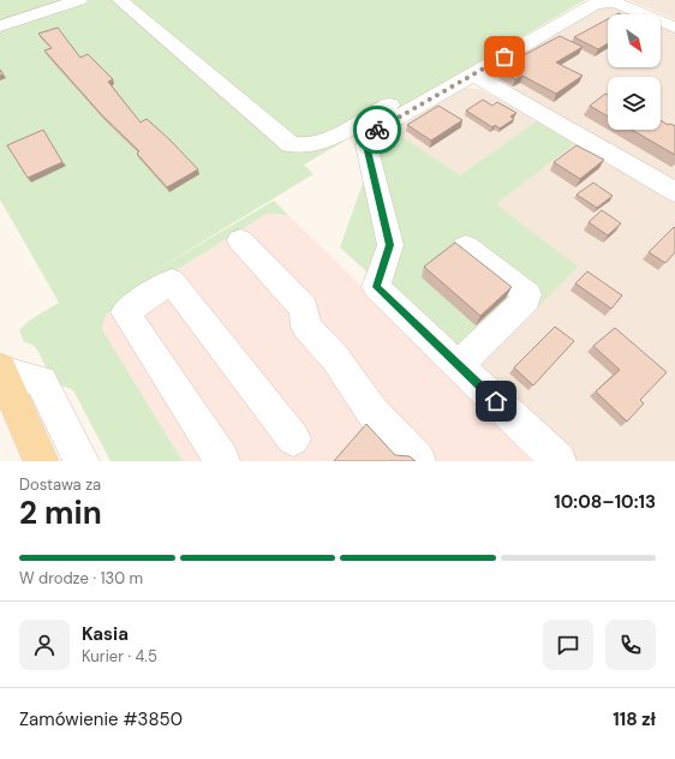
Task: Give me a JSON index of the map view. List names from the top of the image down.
{
  "north": "bottom right",
  "page": {
    "heading": ["2 min", "Dostawa za", "10:08–10:13"],
    "panel": [
      "Kasia",
      "Kurier · 4.5",
      "Zamówienie #3850",
      "118 zł"
    ],
    "bar": "W drodze · 130 m"
  }
}
